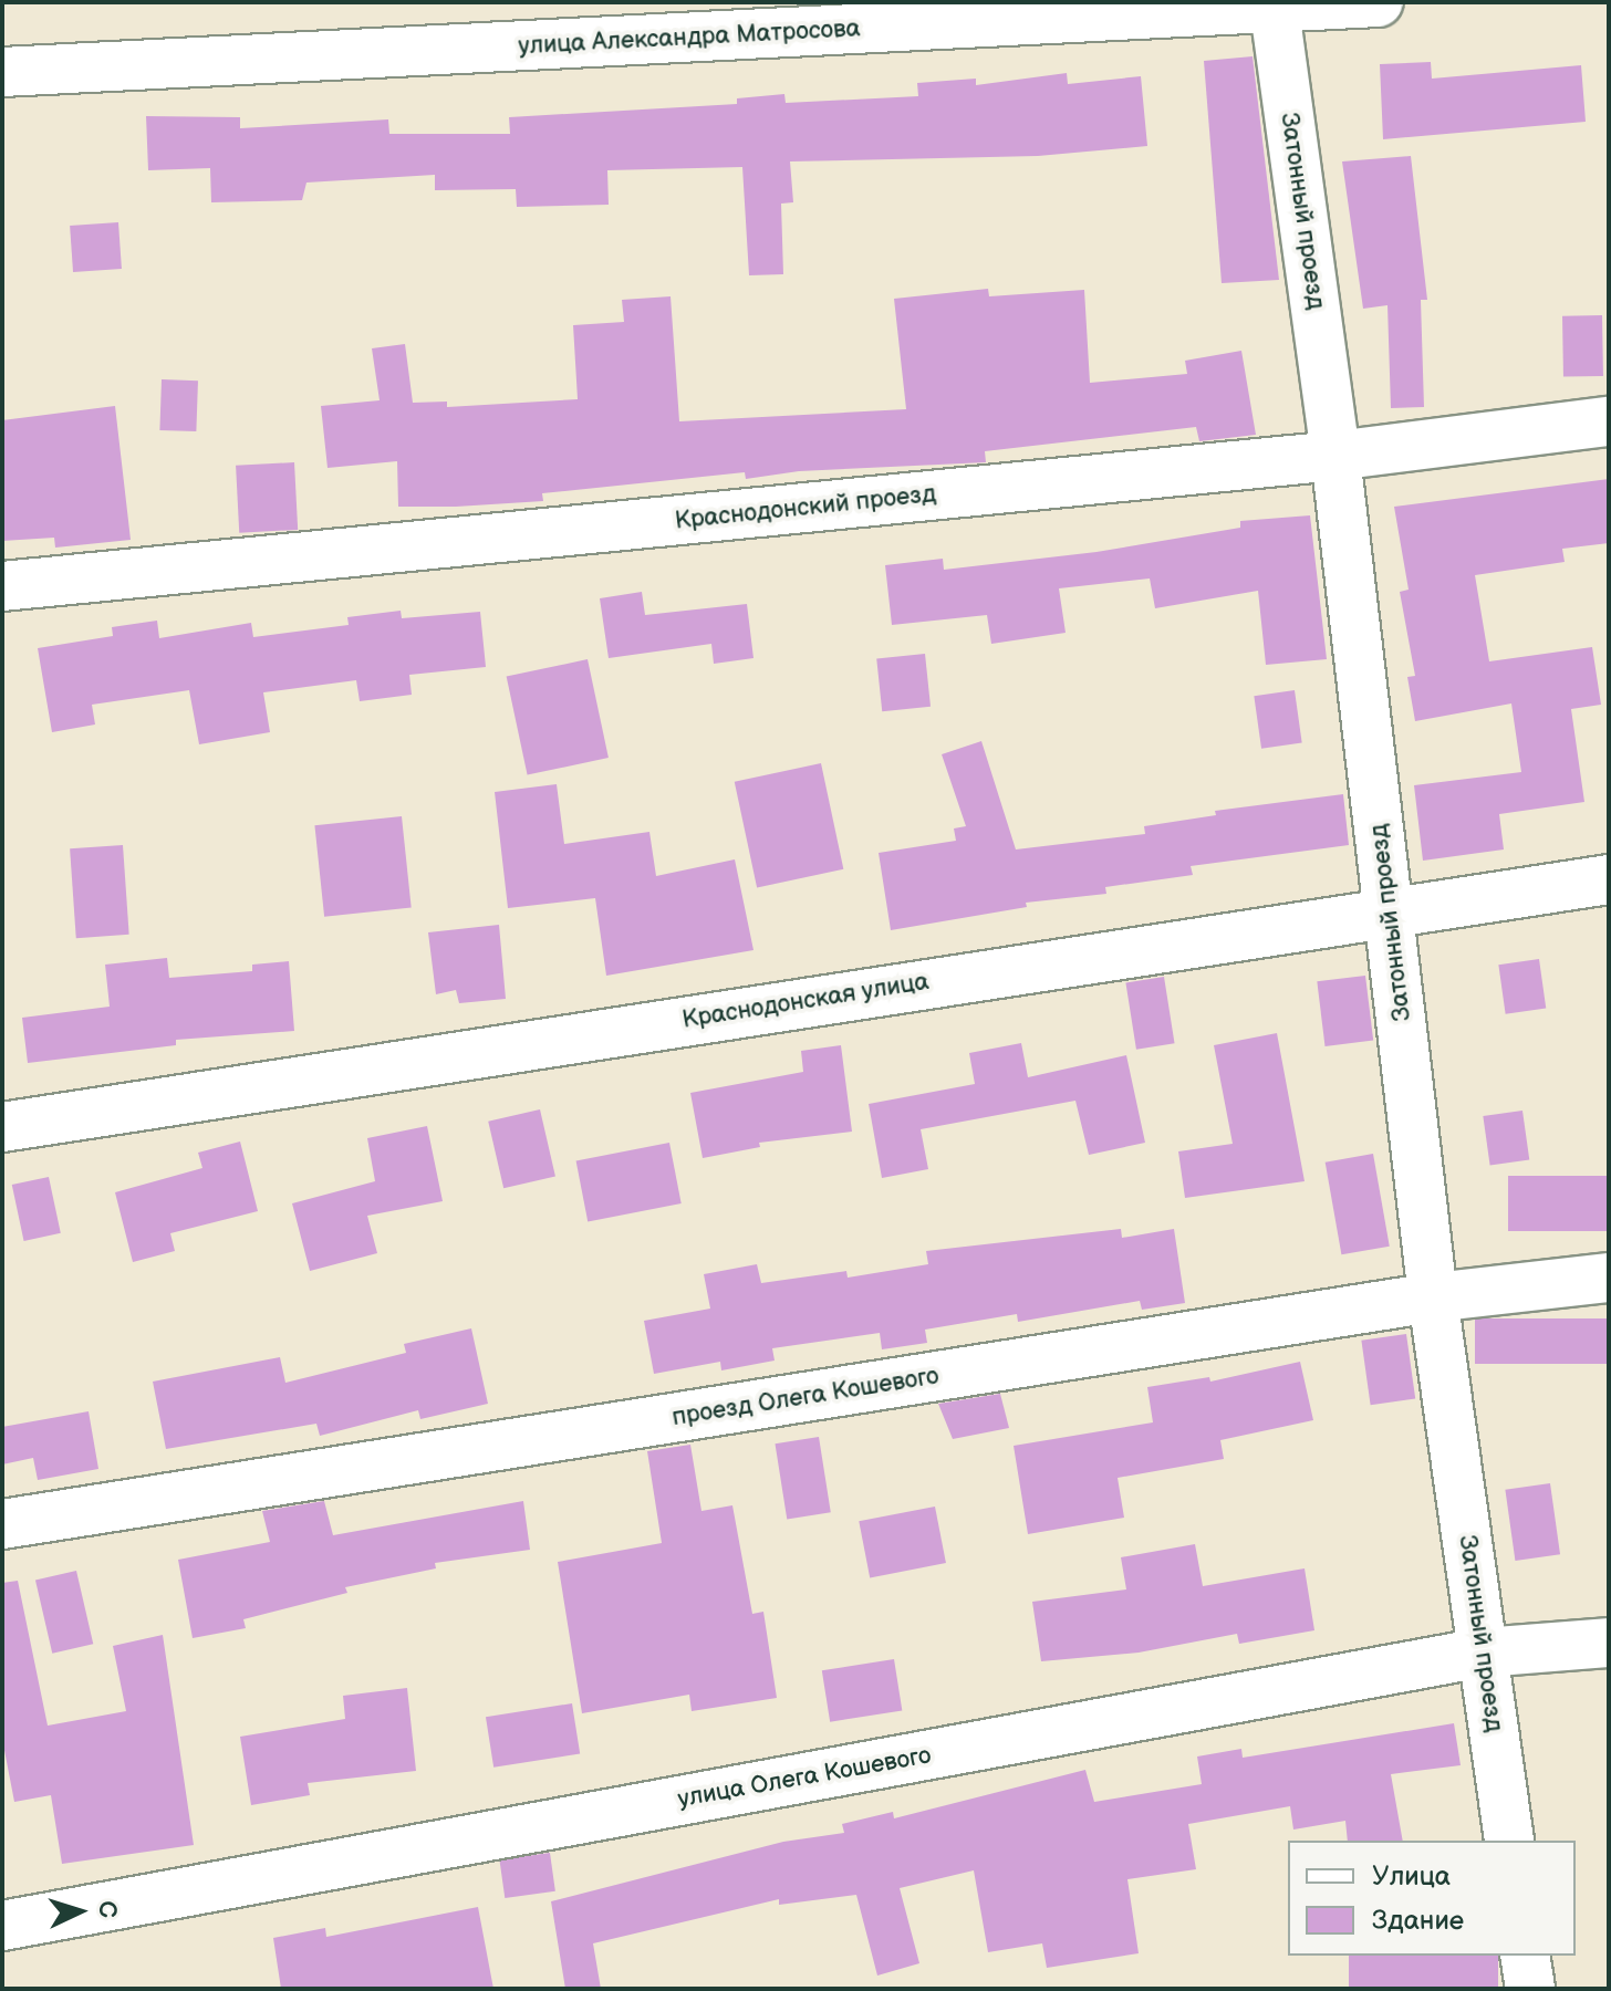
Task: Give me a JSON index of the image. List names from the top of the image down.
{
  "streets": {
    "street": [
      "улица Александра Матросова",
      "Затонный проезд",
      "Краснодонский проезд",
      "Краснодонская улица",
      "проезд Олега Кошевого",
      "улица Олега Кошевого"
    ]
  },
  "crossings": [
    ["улица Александра Матросова", "Затонный проезд"],
    ["Затонный проезд", "Краснодонский проезд"],
    ["Затонный проезд", "Краснодонская улица"],
    ["Затонный проезд", "проезд Олега Кошевого"],
    ["Затонный проезд", "улица Олега Кошевого"]
  ],
  "legend": ["Улица", "Здание"],
  "north": "right"
}
